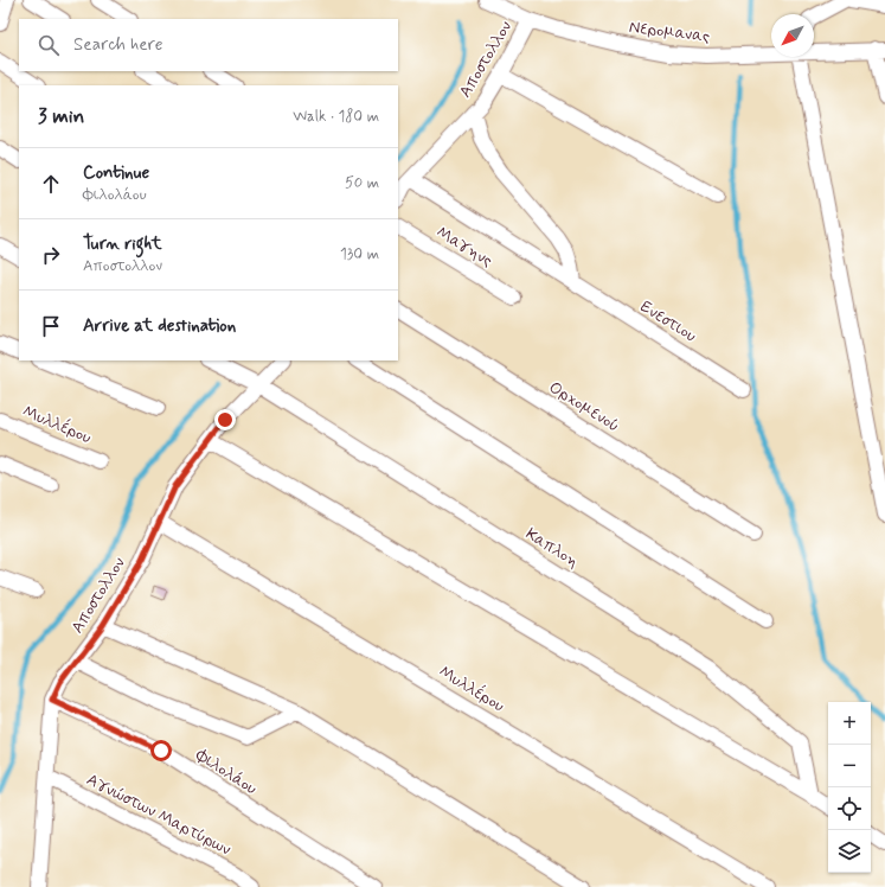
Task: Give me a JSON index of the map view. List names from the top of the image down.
{
  "streets": {
    "street": [
      "Νερομανας",
      "Αποστολλον",
      "Μαγηνς",
      "Ενεστιου",
      "Ορχομενού",
      "Μυλλέρου",
      "Καπλοη",
      "Φιλολάου",
      "Αγνώστων Μαρτύρων"
    ]
  },
  "crossings": [
    ["Νερομανας", "Αποστολλον"],
    ["Αποστολλον", "Ενεστιου"],
    ["Αποστολλον", "Μυλλέρου"],
    ["Αποστολλον", "Καπλοη"],
    ["Αποστολλον", "Φιλολάου"],
    ["Αποστολλον", "Αγνώστων Μαρτύρων"]
  ],
  "north": "bottom left",
  "page": {
    "search": "Search here",
    "heading": ["3 min", "Walk · 180 m"],
    "list": [
      ["Continue", "Φιλολάου", "50 m"],
      ["Turn right", "Αποστολλον", "130 m"],
      "Arrive at destination"
    ],
    "map_buttons": ["+", "−"]
  }
}
